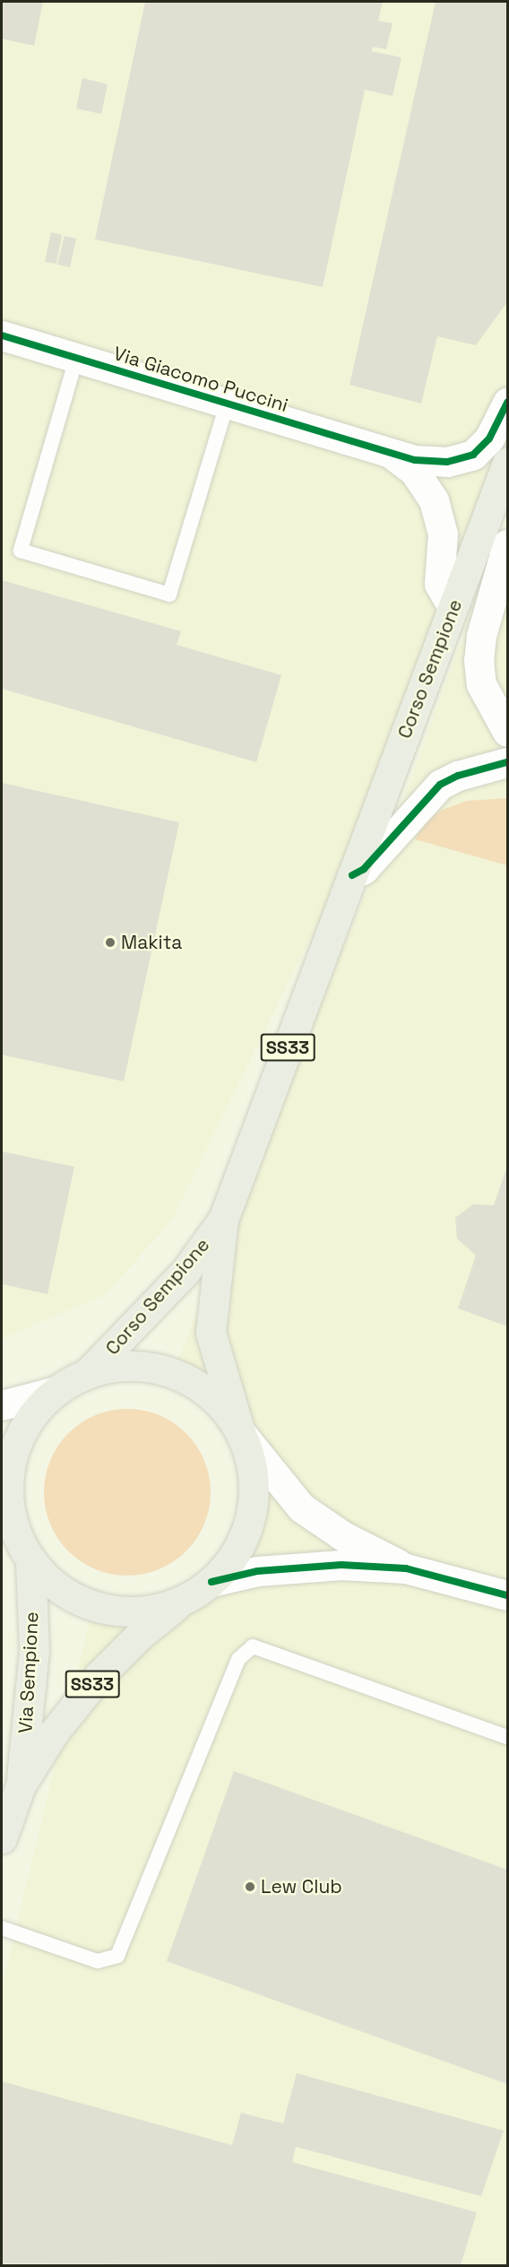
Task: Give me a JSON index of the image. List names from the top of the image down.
{
  "streets": {
    "main road": ["Corso Sempione", "SS33", "Via Sempione"],
    "street": ["Via Giacomo Puccini"]
  },
  "crossings": [
    ["Corso Sempione", "SS33"],
    ["SS33", "Via Sempione"]
  ],
  "places": ["Makita", "Lew Club"]
}
